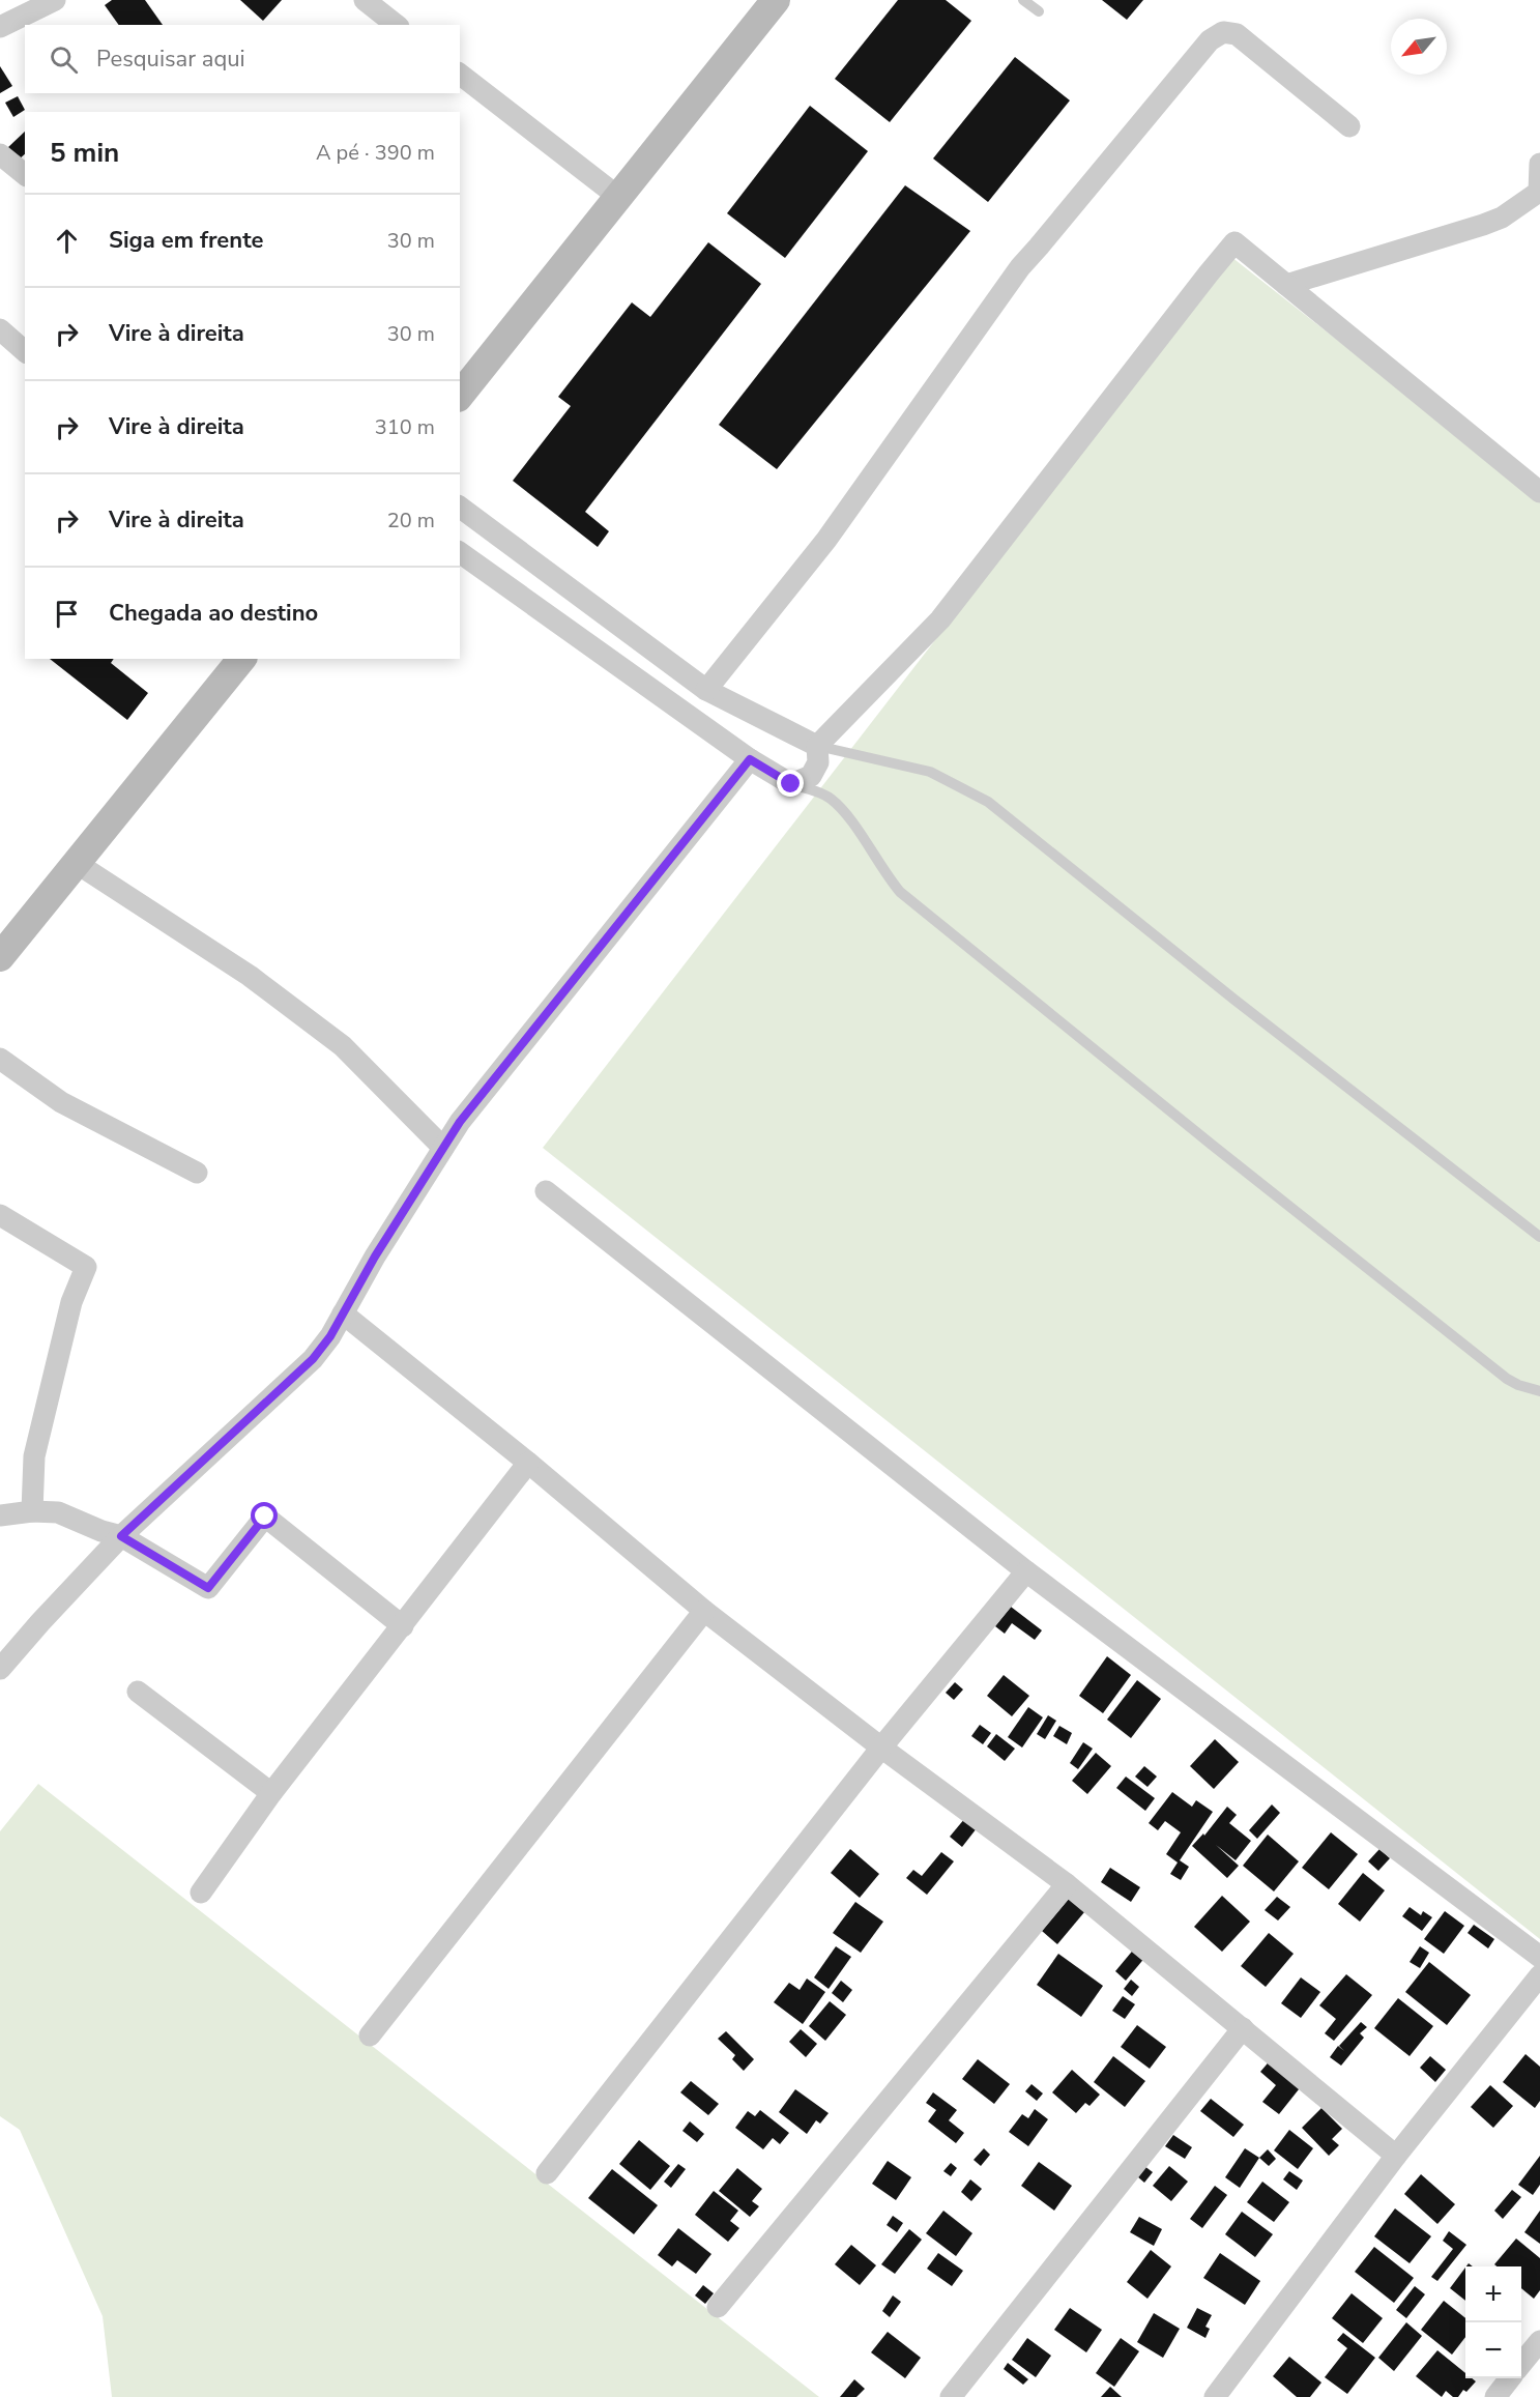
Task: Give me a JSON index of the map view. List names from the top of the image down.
{
  "north": "bottom left",
  "page": {
    "search": "Pesquisar aqui",
    "heading": ["5 min", "A pé · 390 m"],
    "list": [
      ["Siga em frente", "30 m"],
      ["Vire à direita", "30 m"],
      ["Vire à direita", "310 m"],
      ["Vire à direita", "20 m"],
      "Chegada ao destino"
    ],
    "map_buttons": ["+", "−"]
  }
}
